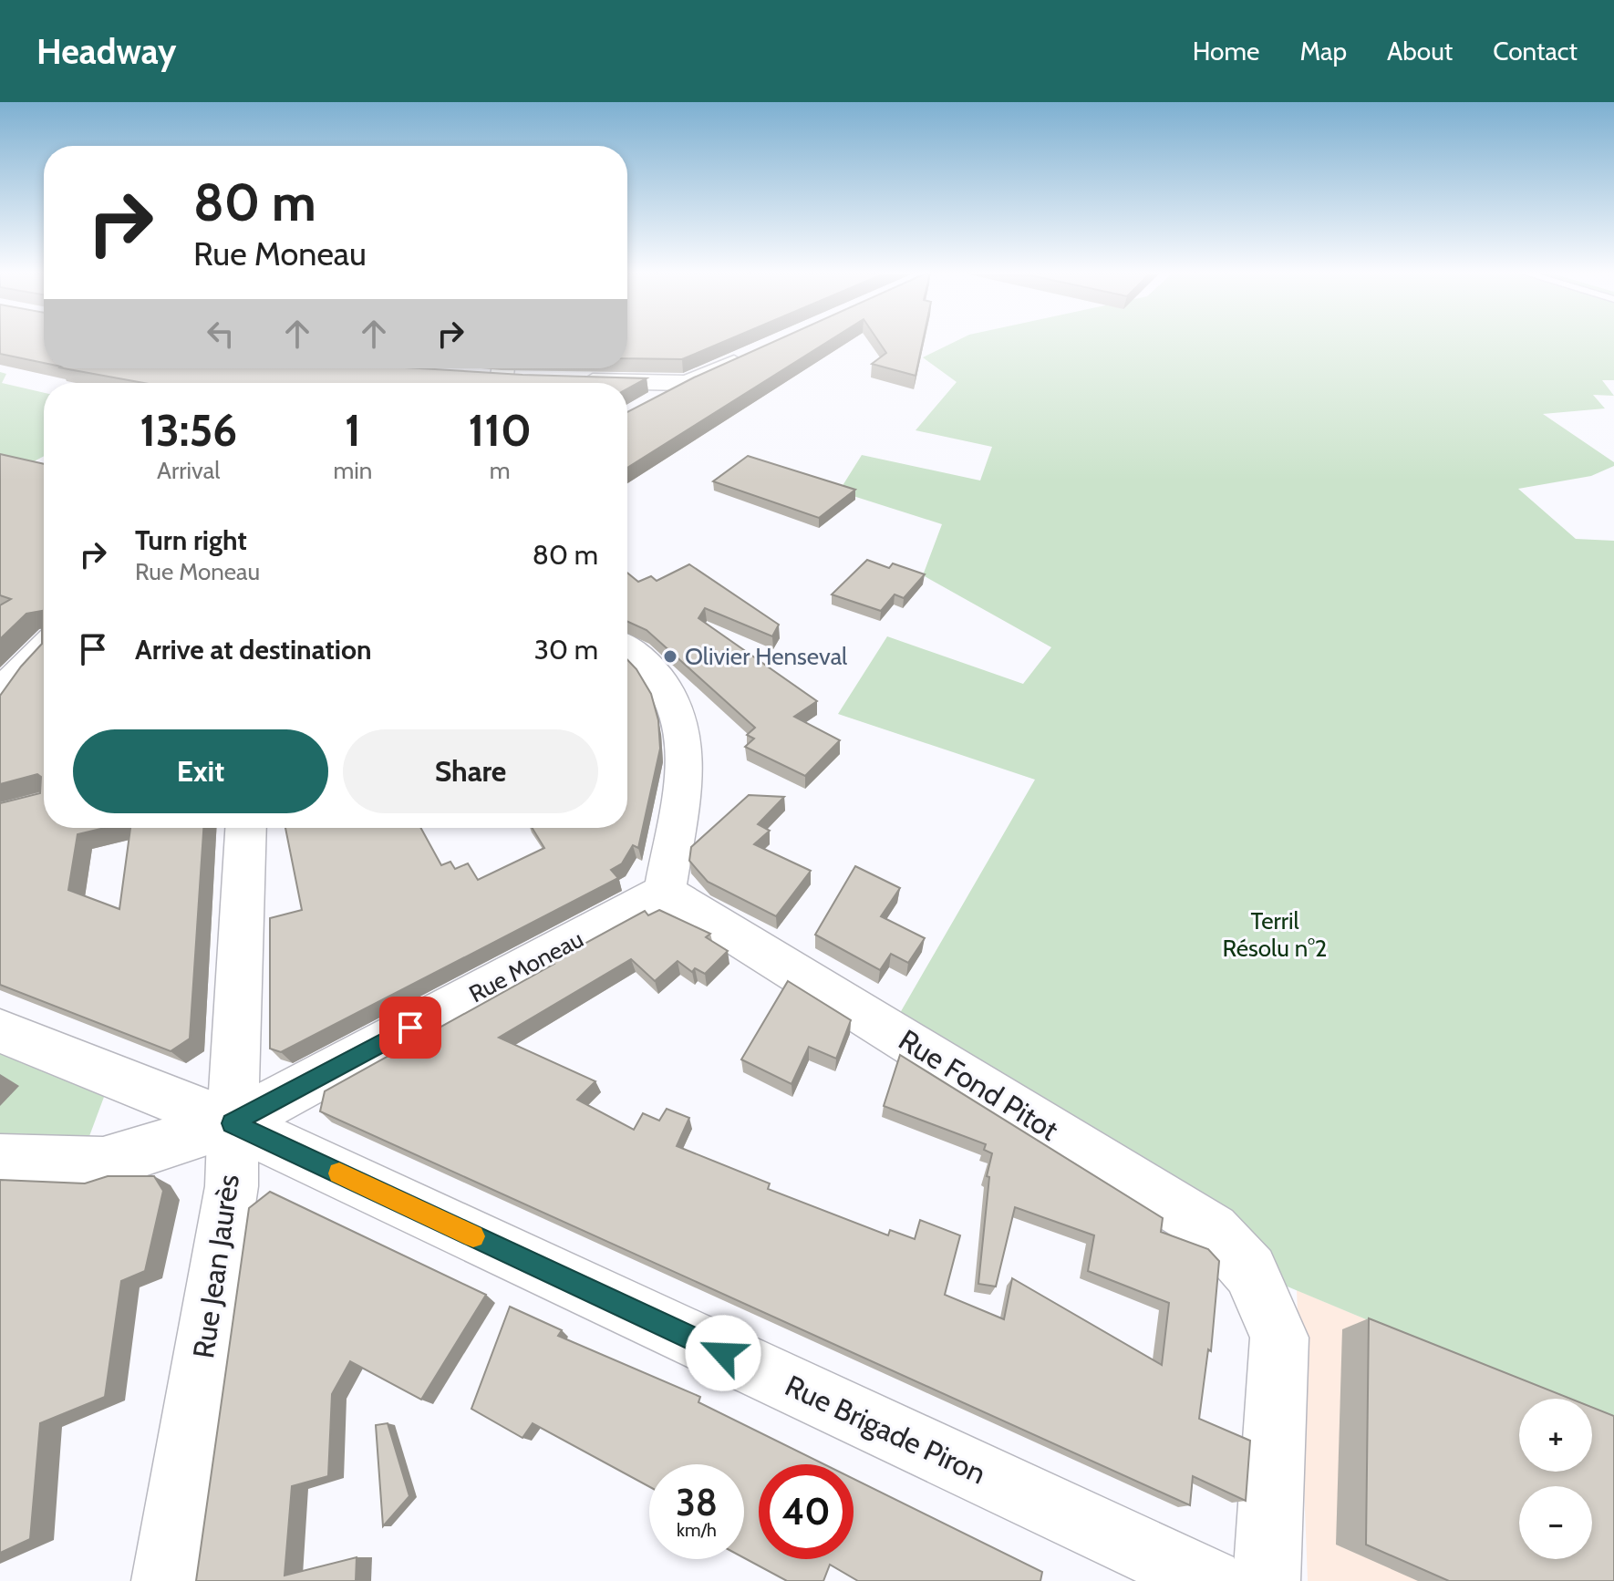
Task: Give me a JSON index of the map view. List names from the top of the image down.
{
  "streets": {
    "street": [
      "Rue Moneau",
      "Rue Fond Pitot",
      "Rue Jean Jaurès",
      "Rue Brigade Piron"
    ]
  },
  "crossings": [
    ["Rue Moneau", "Rue Fond Pitot"],
    ["Rue Moneau", "Rue Jean Jaurès"],
    ["Rue Moneau", "Rue Brigade Piron"],
    ["Rue Jean Jaurès", "Rue Brigade Piron"]
  ],
  "parks": ["Terril Résolu n°2"],
  "places": ["Olivier Henseval"],
  "page": {
    "header": "Headway",
    "nav": [
      "Home",
      "Map",
      "About",
      "Contact"
    ],
    "turn": ["80 m", "Rue Moneau"],
    "eta": [
      "13:56",
      "Arrival",
      "1",
      "min",
      "110",
      "m"
    ],
    "list": [
      {
        "name": "Turn right",
        "note": "Rue Moneau",
        "value": "80 m"
      },
      {
        "name": "Arrive at destination",
        "value": "30 m"
      }
    ],
    "buttons": ["Exit", "Share"],
    "map_buttons": ["+", "−"],
    "speed": "38 km/h",
    "limit": "40"
  }
}
